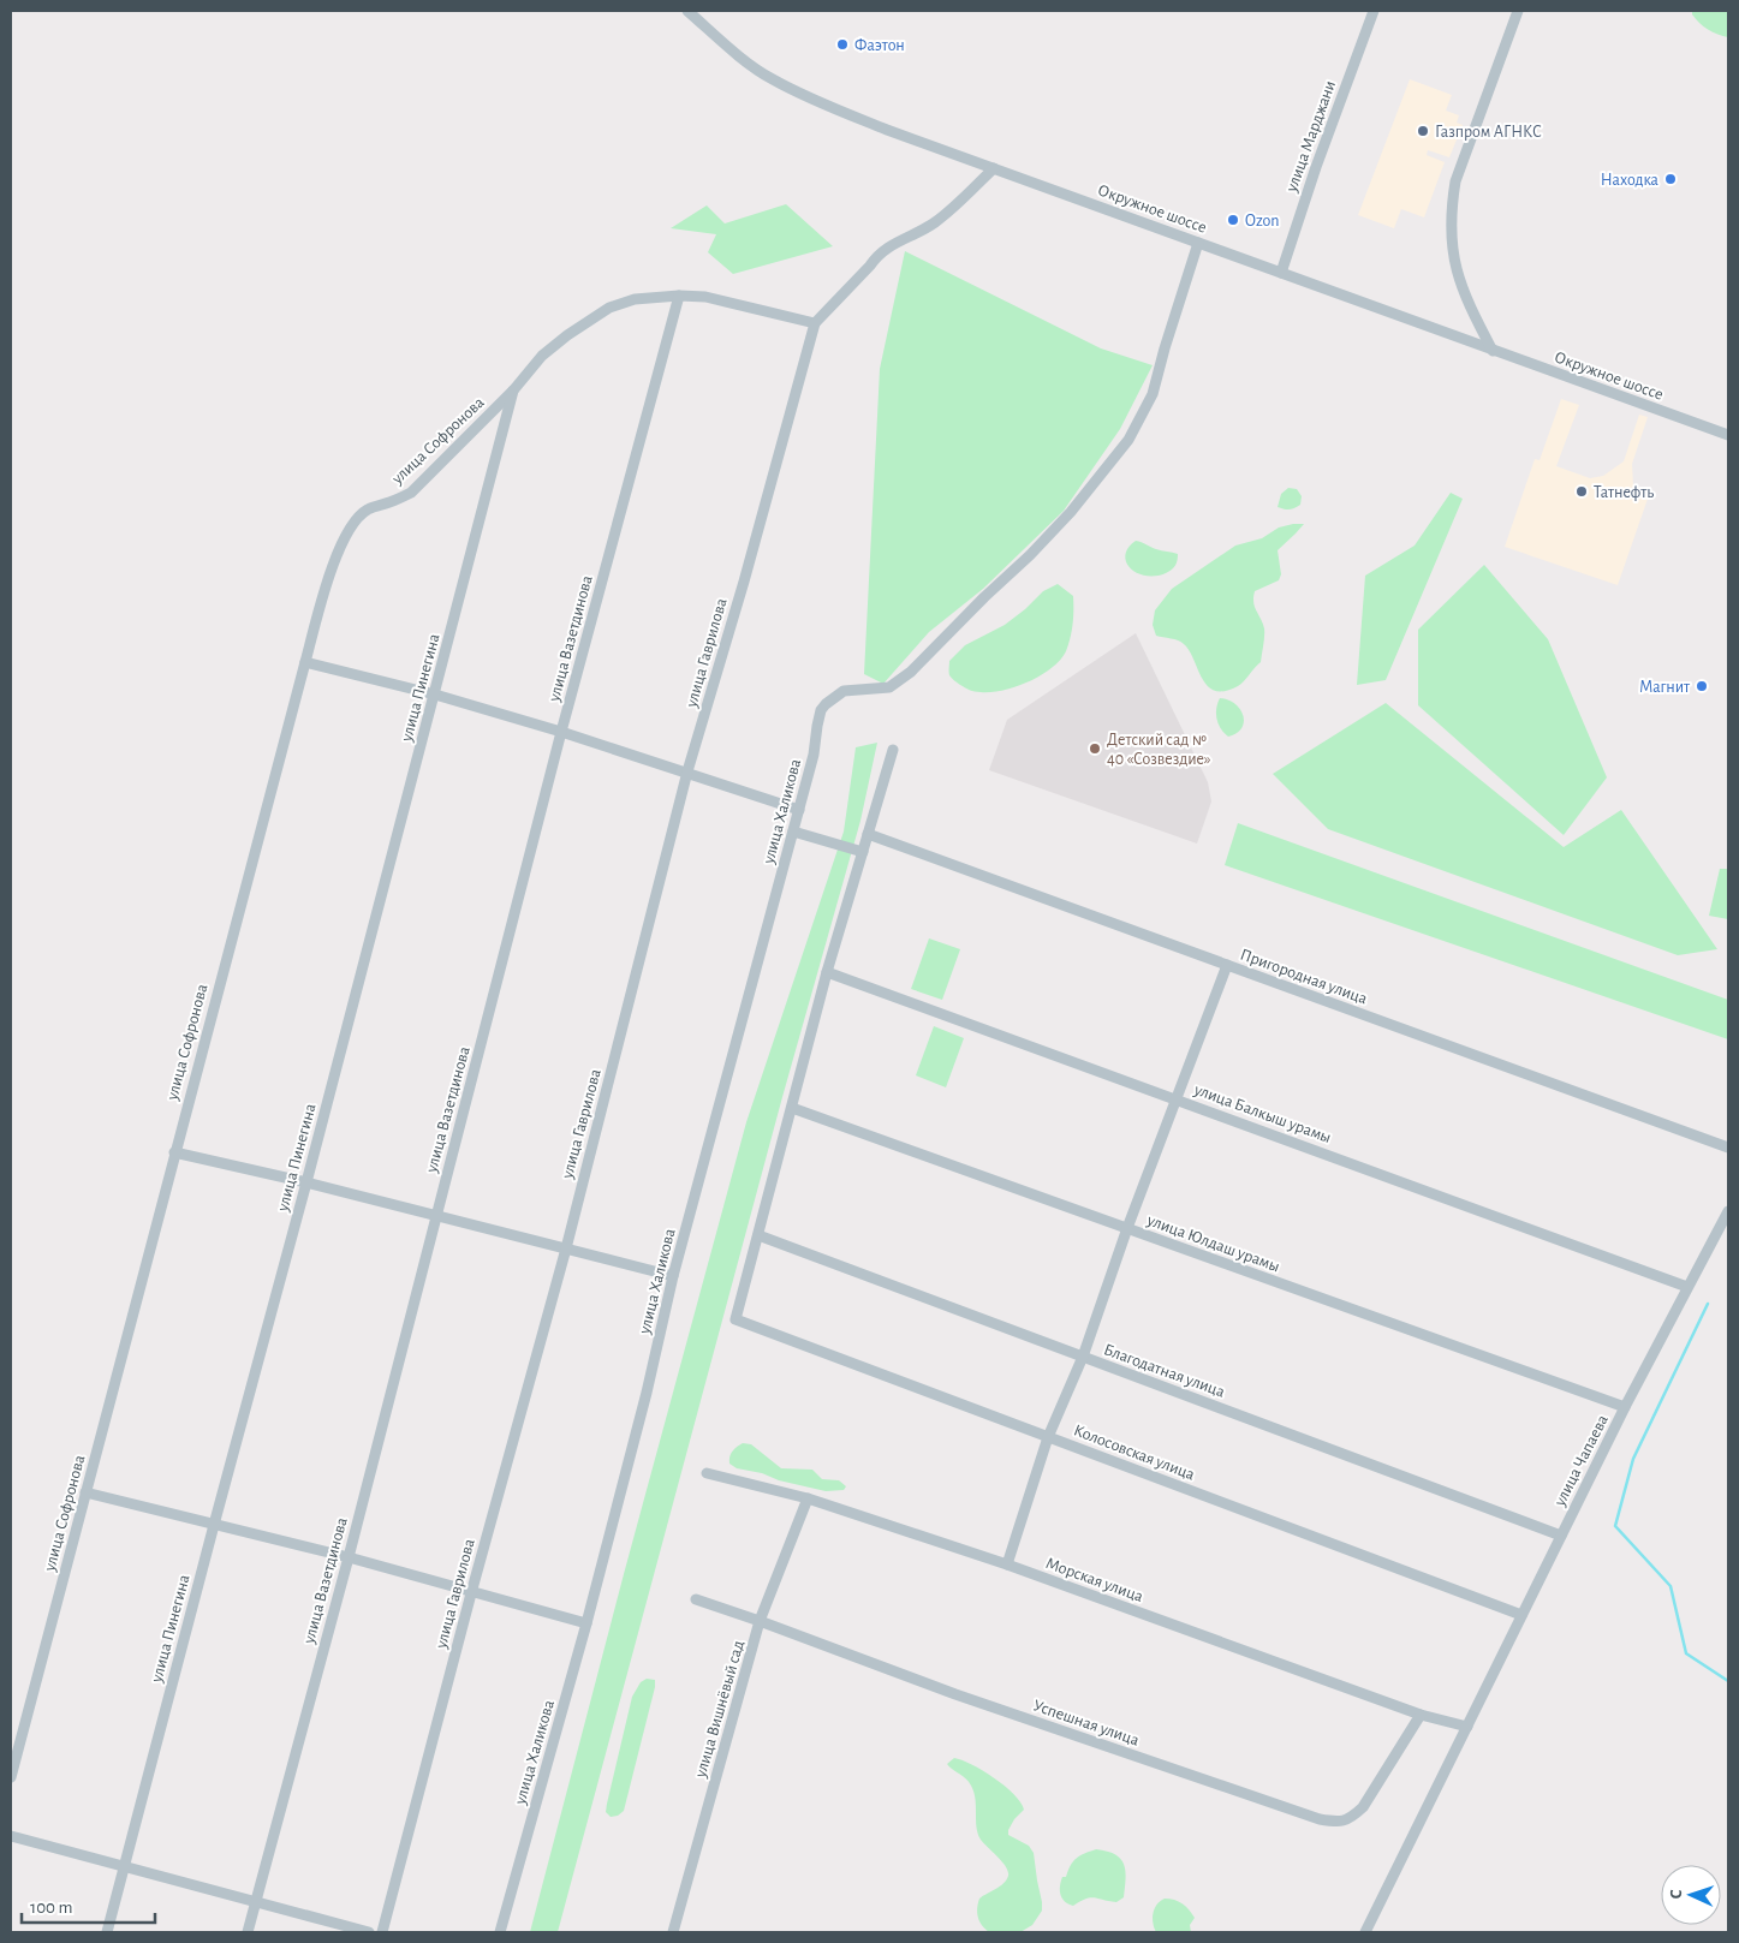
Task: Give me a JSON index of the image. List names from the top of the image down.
{
  "streets": {
    "street": [
      "улица Марджани",
      "Окружное шоссе",
      "улица Софронова",
      "улица Вазетдинова",
      "улица Гаврилова",
      "улица Пинегина",
      "улица Халикова",
      "Пригородная улица",
      "улица Балкыш урамы",
      "улица Юлдаш урамы",
      "Благодатная улица",
      "Колосовская улица",
      "улица Чапаева",
      "Морская улица",
      "улица Вишнёвый сад",
      "Успешная улица"
    ]
  },
  "crossings": [
    ["улица Марджани", "Окружное шоссе"],
    ["Окружное шоссе", "улица Халикова"],
    ["улица Софронова", "улица Вазетдинова"],
    ["улица Софронова", "улица Гаврилова"],
    ["улица Софронова", "улица Пинегина"],
    ["улица Балкыш урамы", "улица Чапаева"],
    ["улица Юлдаш урамы", "улица Чапаева"],
    ["Благодатная улица", "Колосовская улица"],
    ["Благодатная улица", "улица Чапаева"],
    ["Колосовская улица", "улица Чапаева"],
    ["улица Чапаева", "Морская улица"],
    ["Морская улица", "улица Вишнёвый сад"],
    ["Морская улица", "Успешная улица"],
    ["улица Вишнёвый сад", "Успешная улица"]
  ],
  "places": [
    "Фаэтон",
    "Газпром АГНКС",
    "Находка",
    "Ozon",
    "Татнефть",
    "Магнит",
    "Детский сад № 40 «Созвездие»"
  ],
  "scale_bar": "100 m",
  "north": "left"
}
